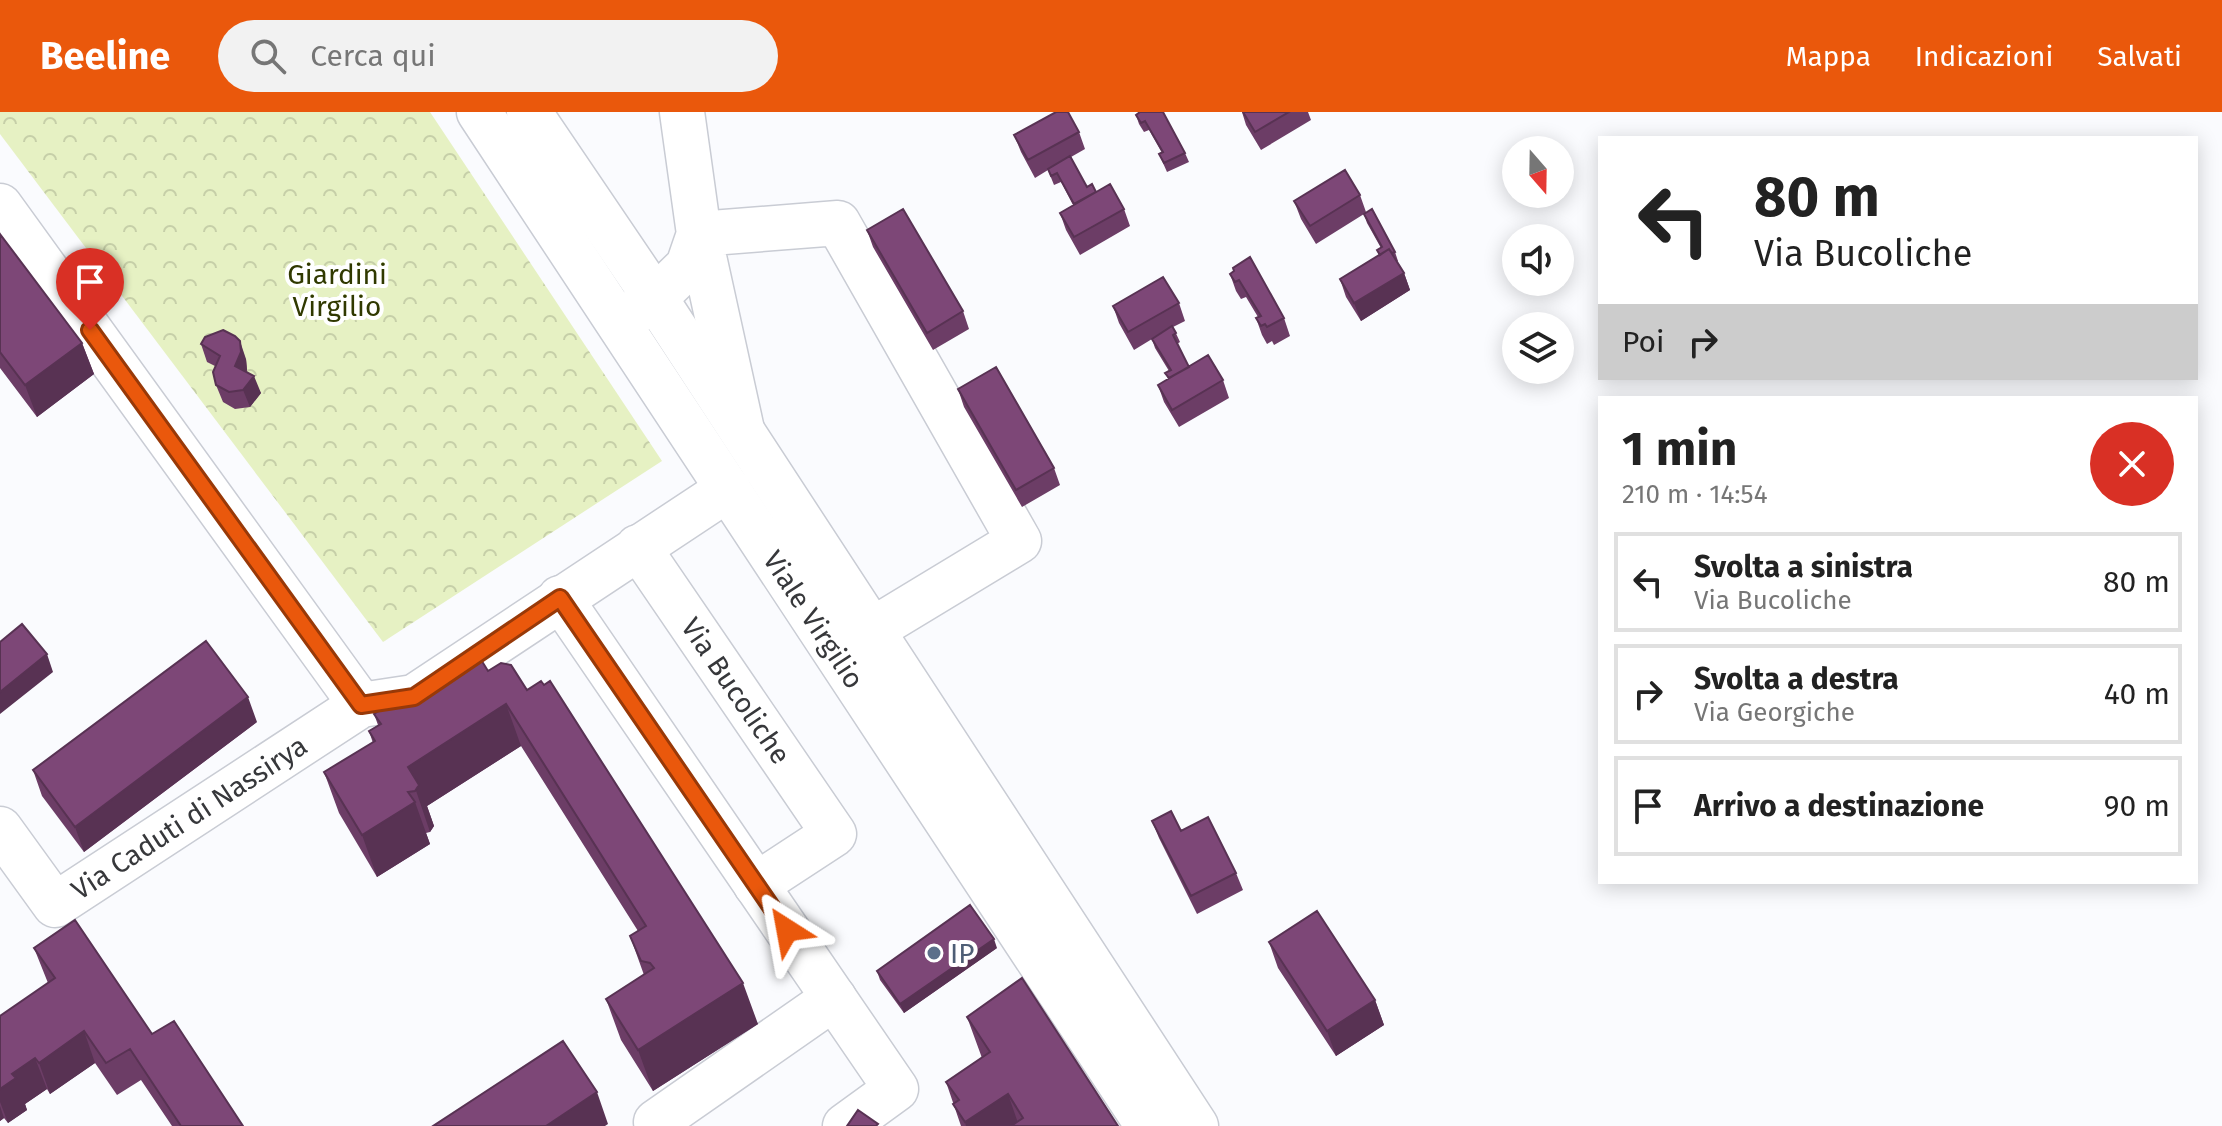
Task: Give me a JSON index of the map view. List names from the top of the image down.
{
  "streets": {
    "street": ["Viale Virgilio", "Via Bucoliche", "Via Caduti di Nassirya"]
  },
  "parks": ["Giardini Virgilio"],
  "places": ["IP"],
  "north": "bottom",
  "page": {
    "header": "Beeline",
    "search": "Cerca qui",
    "nav": ["Mappa", "Indicazioni", "Salvati"],
    "turn": ["80 m", "Via Bucoliche"],
    "then": "Poi",
    "heading": ["1 min", "210 m · 14:54"],
    "list": [
      {
        "name": "Svolta a sinistra",
        "note": "Via Bucoliche",
        "value": "80 m"
      },
      {
        "name": "Svolta a destra",
        "note": "Via Georgiche",
        "value": "40 m"
      },
      {
        "name": "Arrivo a destinazione",
        "value": "90 m"
      }
    ]
  }
}
